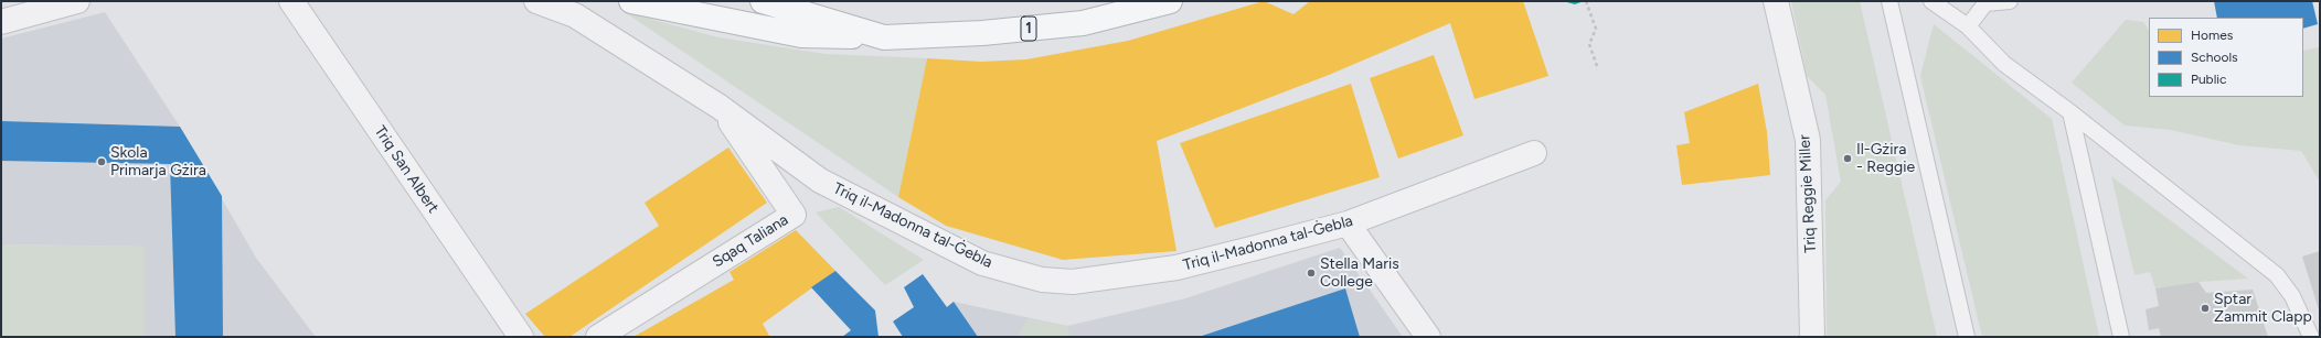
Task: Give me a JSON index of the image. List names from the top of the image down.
{
  "streets": {
    "highway": ["1"],
    "street": [
      "Triq San Albert",
      "Triq Reggie Miller",
      "Triq il-Madonna tal-Ġebla",
      "Sqaq Taliana"
    ]
  },
  "crossings": [
    ["Triq il-Madonna tal-Ġebla", "Sqaq Taliana"]
  ],
  "places": [
    "Il-Gżira - Reggie",
    "Skola Primarja Gżira",
    "Stella Maris College",
    "Sptar Zammit Clapp"
  ],
  "legend": ["Homes", "Schools", "Public"]
}
